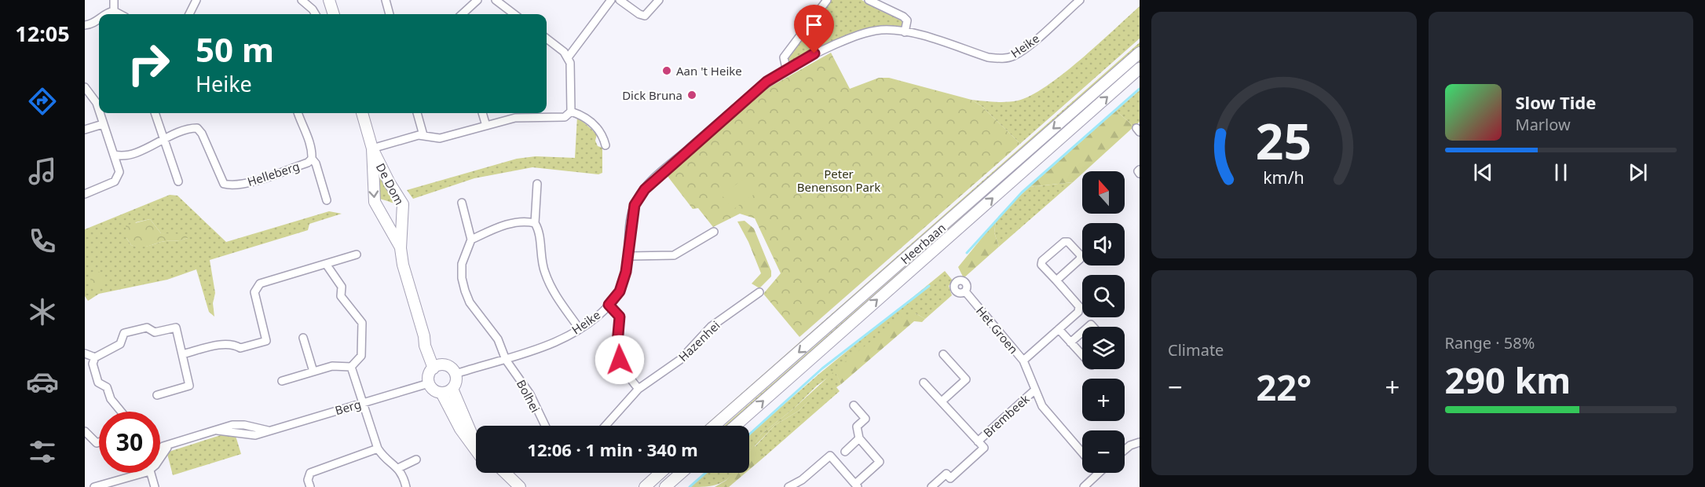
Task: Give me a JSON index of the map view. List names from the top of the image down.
{
  "streets": {
    "main road": ["De Dom", "Heerbaan"],
    "street": [
      "Heike",
      "Helleberg",
      "Het Groen",
      "Hazenhei",
      "Bolhei",
      "Berg",
      "Brembeek"
    ]
  },
  "crossings": [
    ["Heike", "De Dom"],
    ["Heike", "Bolhei"],
    ["Heike", "Berg"],
    ["De Dom", "Berg"],
    ["Het Groen", "Brembeek"]
  ],
  "parks": ["Peter Benenson Park"],
  "places": ["Aan 't Heike", "Dick Bruna"],
  "north": "top",
  "page": {
    "tabs": "12:05",
    "turn": ["50 m", "Heike"],
    "song": ["Slow Tide", "Marlow"],
    "map_buttons": ["+", "−"],
    "tile": [
      "Climate",
      ["Range · 58%", "290 km"]
    ],
    "heat": ["−", "22°", "+"],
    "limit": "30",
    "trip": "12:06 · 1 min · 340 m",
    "gauge": ["25", "km/h"]
  }
}
